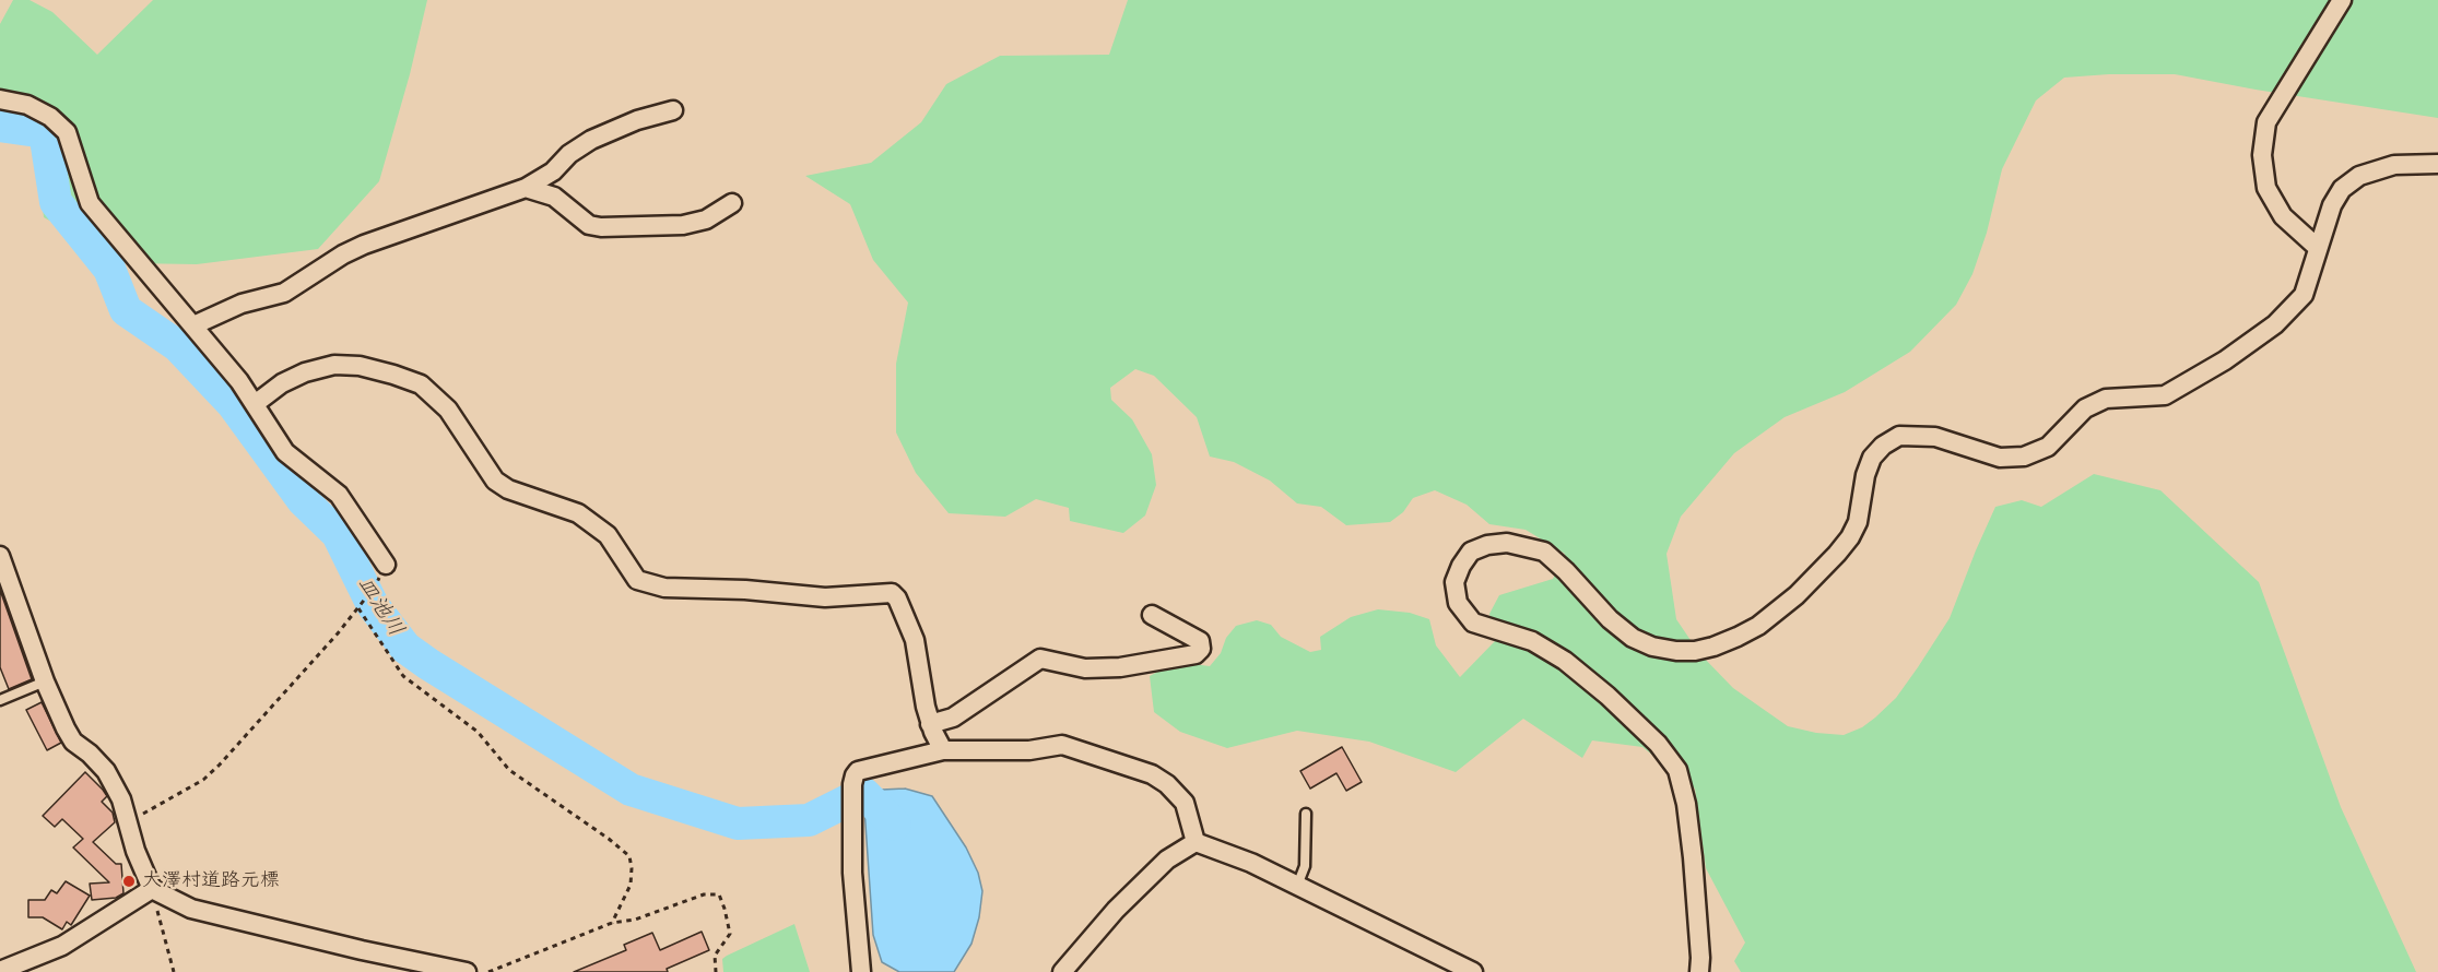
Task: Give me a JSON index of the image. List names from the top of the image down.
{
  "water": ["皿池川"],
  "places": ["大澤村道路元標"]
}
